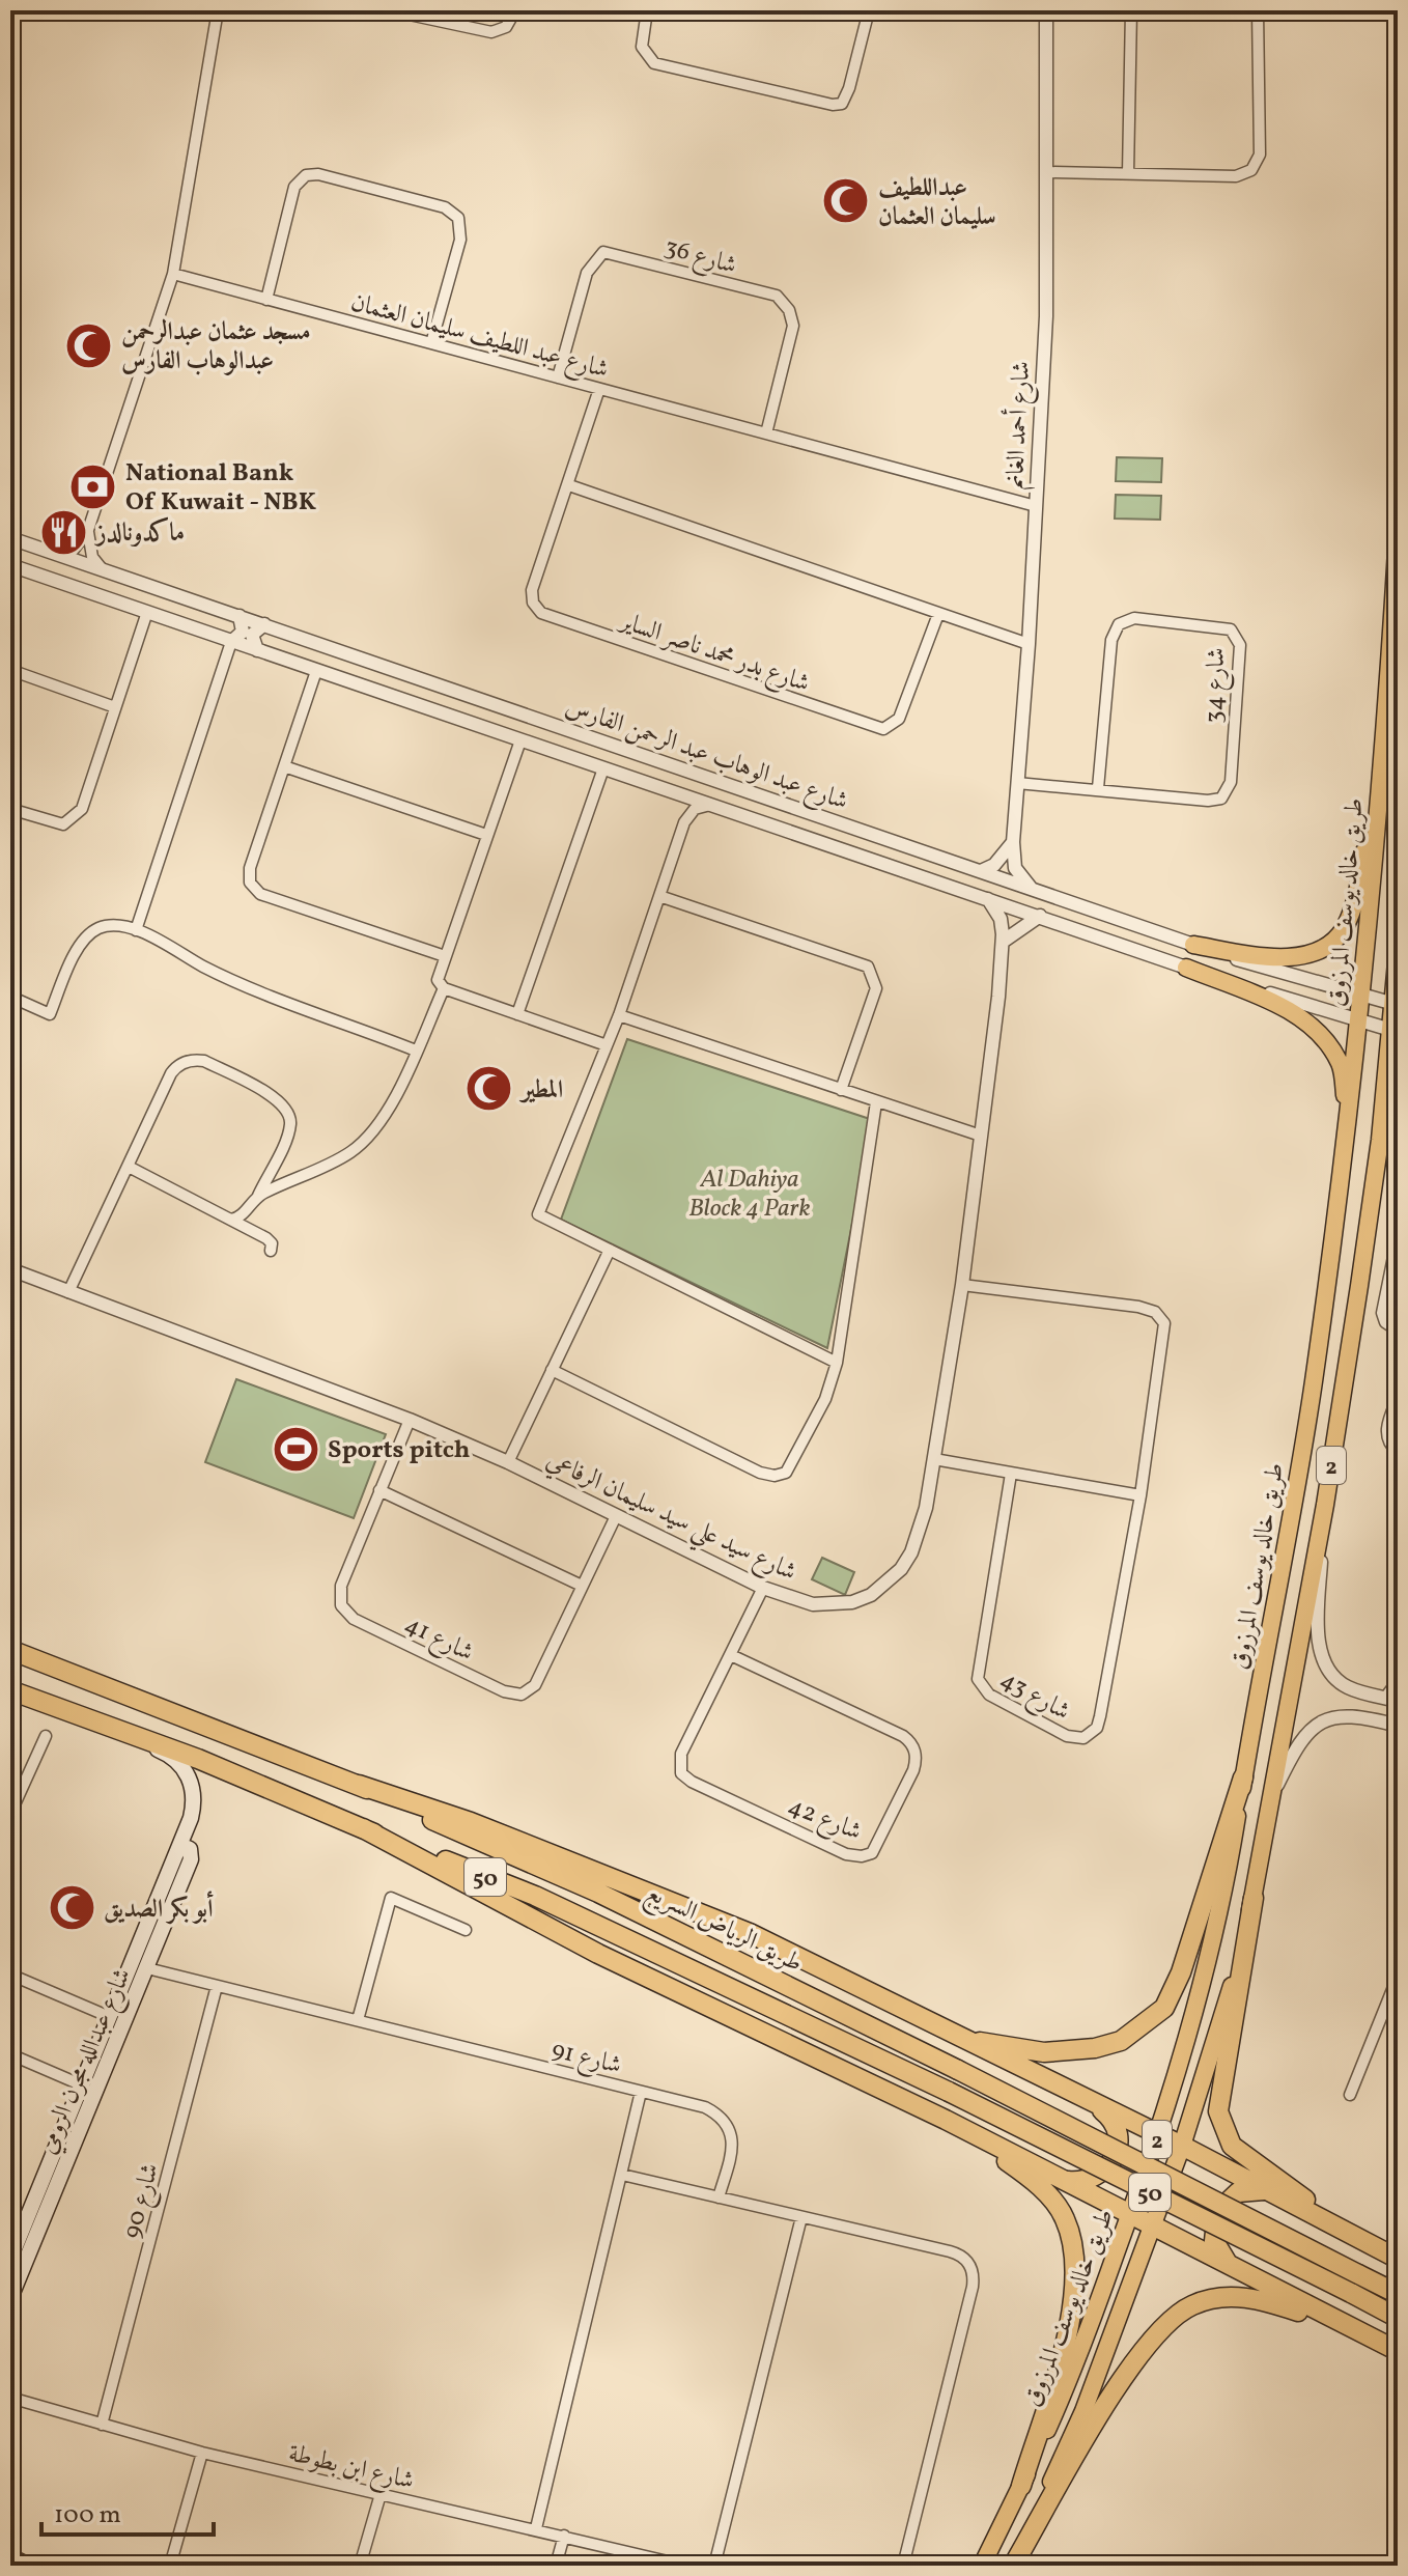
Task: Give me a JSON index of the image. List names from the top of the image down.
{
  "streets": {
    "highway": ["50", "طريق الرياض السريع"],
    "main road": ["طريق خالد يوسف المرزوق", "2", "شارع عبدالله مجرن الرومي"],
    "street": [
      "شارع 36",
      "شارع عبد اللطيف سليمان العثمان",
      "شارع أحمد الغانم",
      "شارع بدر محمد ناصر الساير",
      "شارع 34",
      "شارع عبد الوهاب عبد الرحمن الفارس",
      "شارع سيد علي سيد سليمان الرفاعي",
      "شارع 41",
      "شارع 43",
      "شارع 42",
      "شارع 91",
      "شارع 90",
      "شارع ابن بطوطة"
    ]
  },
  "crossings": [
    ["شارع 36", "شارع عبد اللطيف سليمان العثمان"],
    ["شارع عبد اللطيف سليمان العثمان", "شارع أحمد الغانم"],
    ["شارع عبد اللطيف سليمان العثمان", "شارع بدر محمد ناصر الساير"],
    ["شارع أحمد الغانم", "شارع 34"],
    ["شارع أحمد الغانم", "شارع عبد الوهاب عبد الرحمن الفارس"],
    ["شارع عبد الوهاب عبد الرحمن الفارس", "طريق خالد يوسف المرزوق"],
    ["شارع عبد الوهاب عبد الرحمن الفارس", "شارع سيد علي سيد سليمان الرفاعي"],
    ["شارع سيد علي سيد سليمان الرفاعي", "شارع 41"],
    ["شارع سيد علي سيد سليمان الرفاعي", "شارع 43"],
    ["شارع سيد علي سيد سليمان الرفاعي", "شارع 42"],
    ["طريق الرياض السريع", "شارع عبدالله مجرن الرومي"],
    ["شارع 91", "شارع عبدالله مجرن الرومي"],
    ["شارع 91", "شارع 90"],
    ["شارع 90", "شارع ابن بطوطة"]
  ],
  "parks": ["Al Dahiya Block 4 Park"],
  "places": {
    "mosque": [
      "عبداللطيف سليمان العثمان",
      "مسجد عثمان عبدالرحمن عبدالوهاب الفارس",
      "المطير",
      "أبو بكر الصديق"
    ],
    "bank": ["National Bank Of Kuwait - NBK"],
    "restaurant": ["ماكدونالدز"],
    "sports": ["Sports pitch"]
  },
  "scale_bar": "100 m"
}
